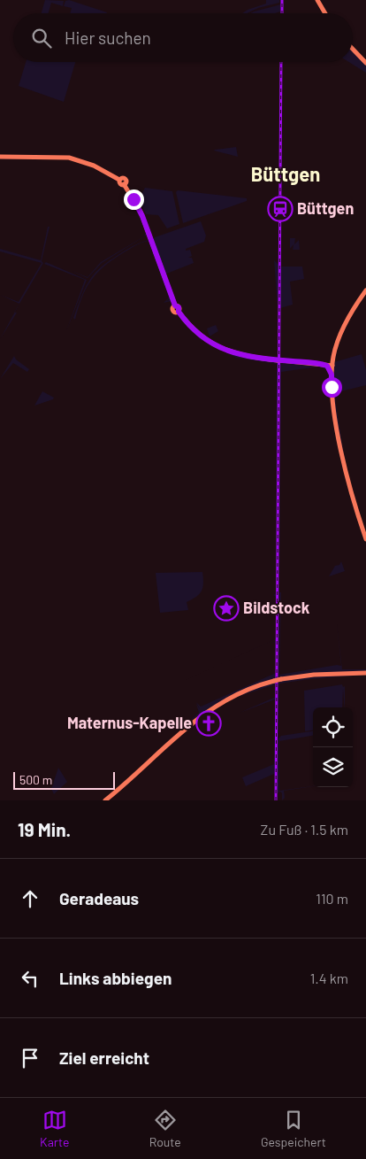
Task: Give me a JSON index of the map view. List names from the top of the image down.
{
  "districts": ["Büttgen"],
  "places": {
    "station": ["Büttgen"],
    "place": ["Bildstock"],
    "church": ["Maternus-Kapelle"]
  },
  "scale_bar": "500 m",
  "page": {
    "search": "Hier suchen",
    "scale": "500 m",
    "heading": ["19 Min.", "Zu Fuß · 1.5 km"],
    "list": [
      ["Geradeaus", "110 m"],
      ["Links abbiegen", "1.4 km"],
      "Ziel erreicht"
    ],
    "nav": ["Karte", "Route", "Gespeichert"]
  }
}
